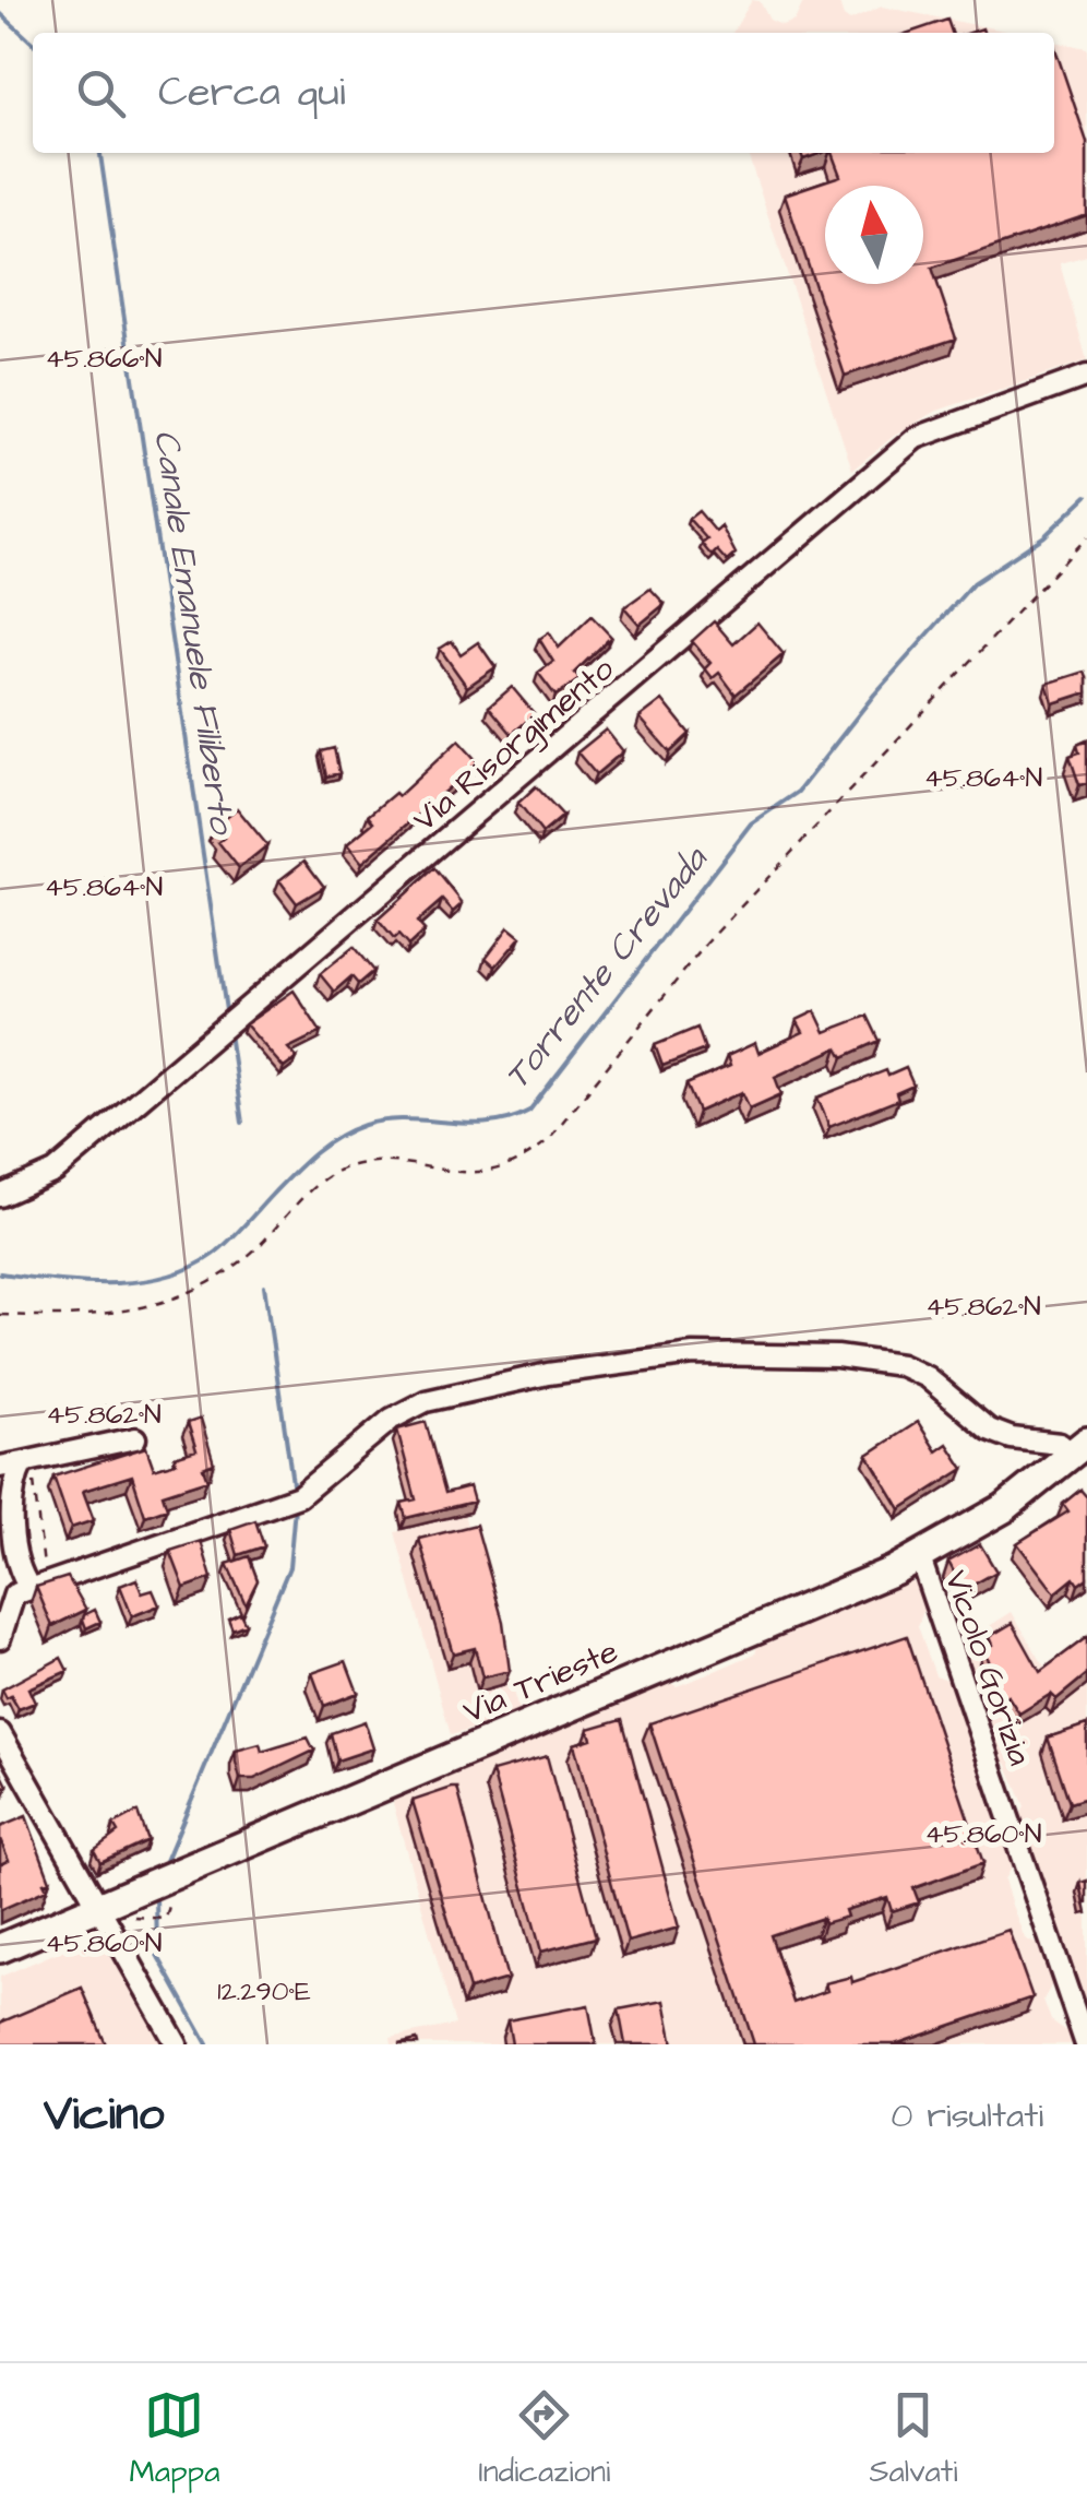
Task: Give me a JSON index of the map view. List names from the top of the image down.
{
  "streets": {
    "street": ["Via Risorgimento", "Vicolo Gorizia", "Via Trieste"]
  },
  "crossings": [
    ["Vicolo Gorizia", "Via Trieste"]
  ],
  "water": ["Canale Emanuele Filiberto", "Torrente Crevada"],
  "north": "top",
  "page": {
    "search": "Cerca qui",
    "heading": ["Vicino", "0 risultati"],
    "nav": ["Mappa", "Indicazioni", "Salvati"]
  },
  "coordinates": [
    "45.866°N",
    "45.864°N",
    "45.862°N",
    "45.860°N",
    "12.290°E"
  ]
}
